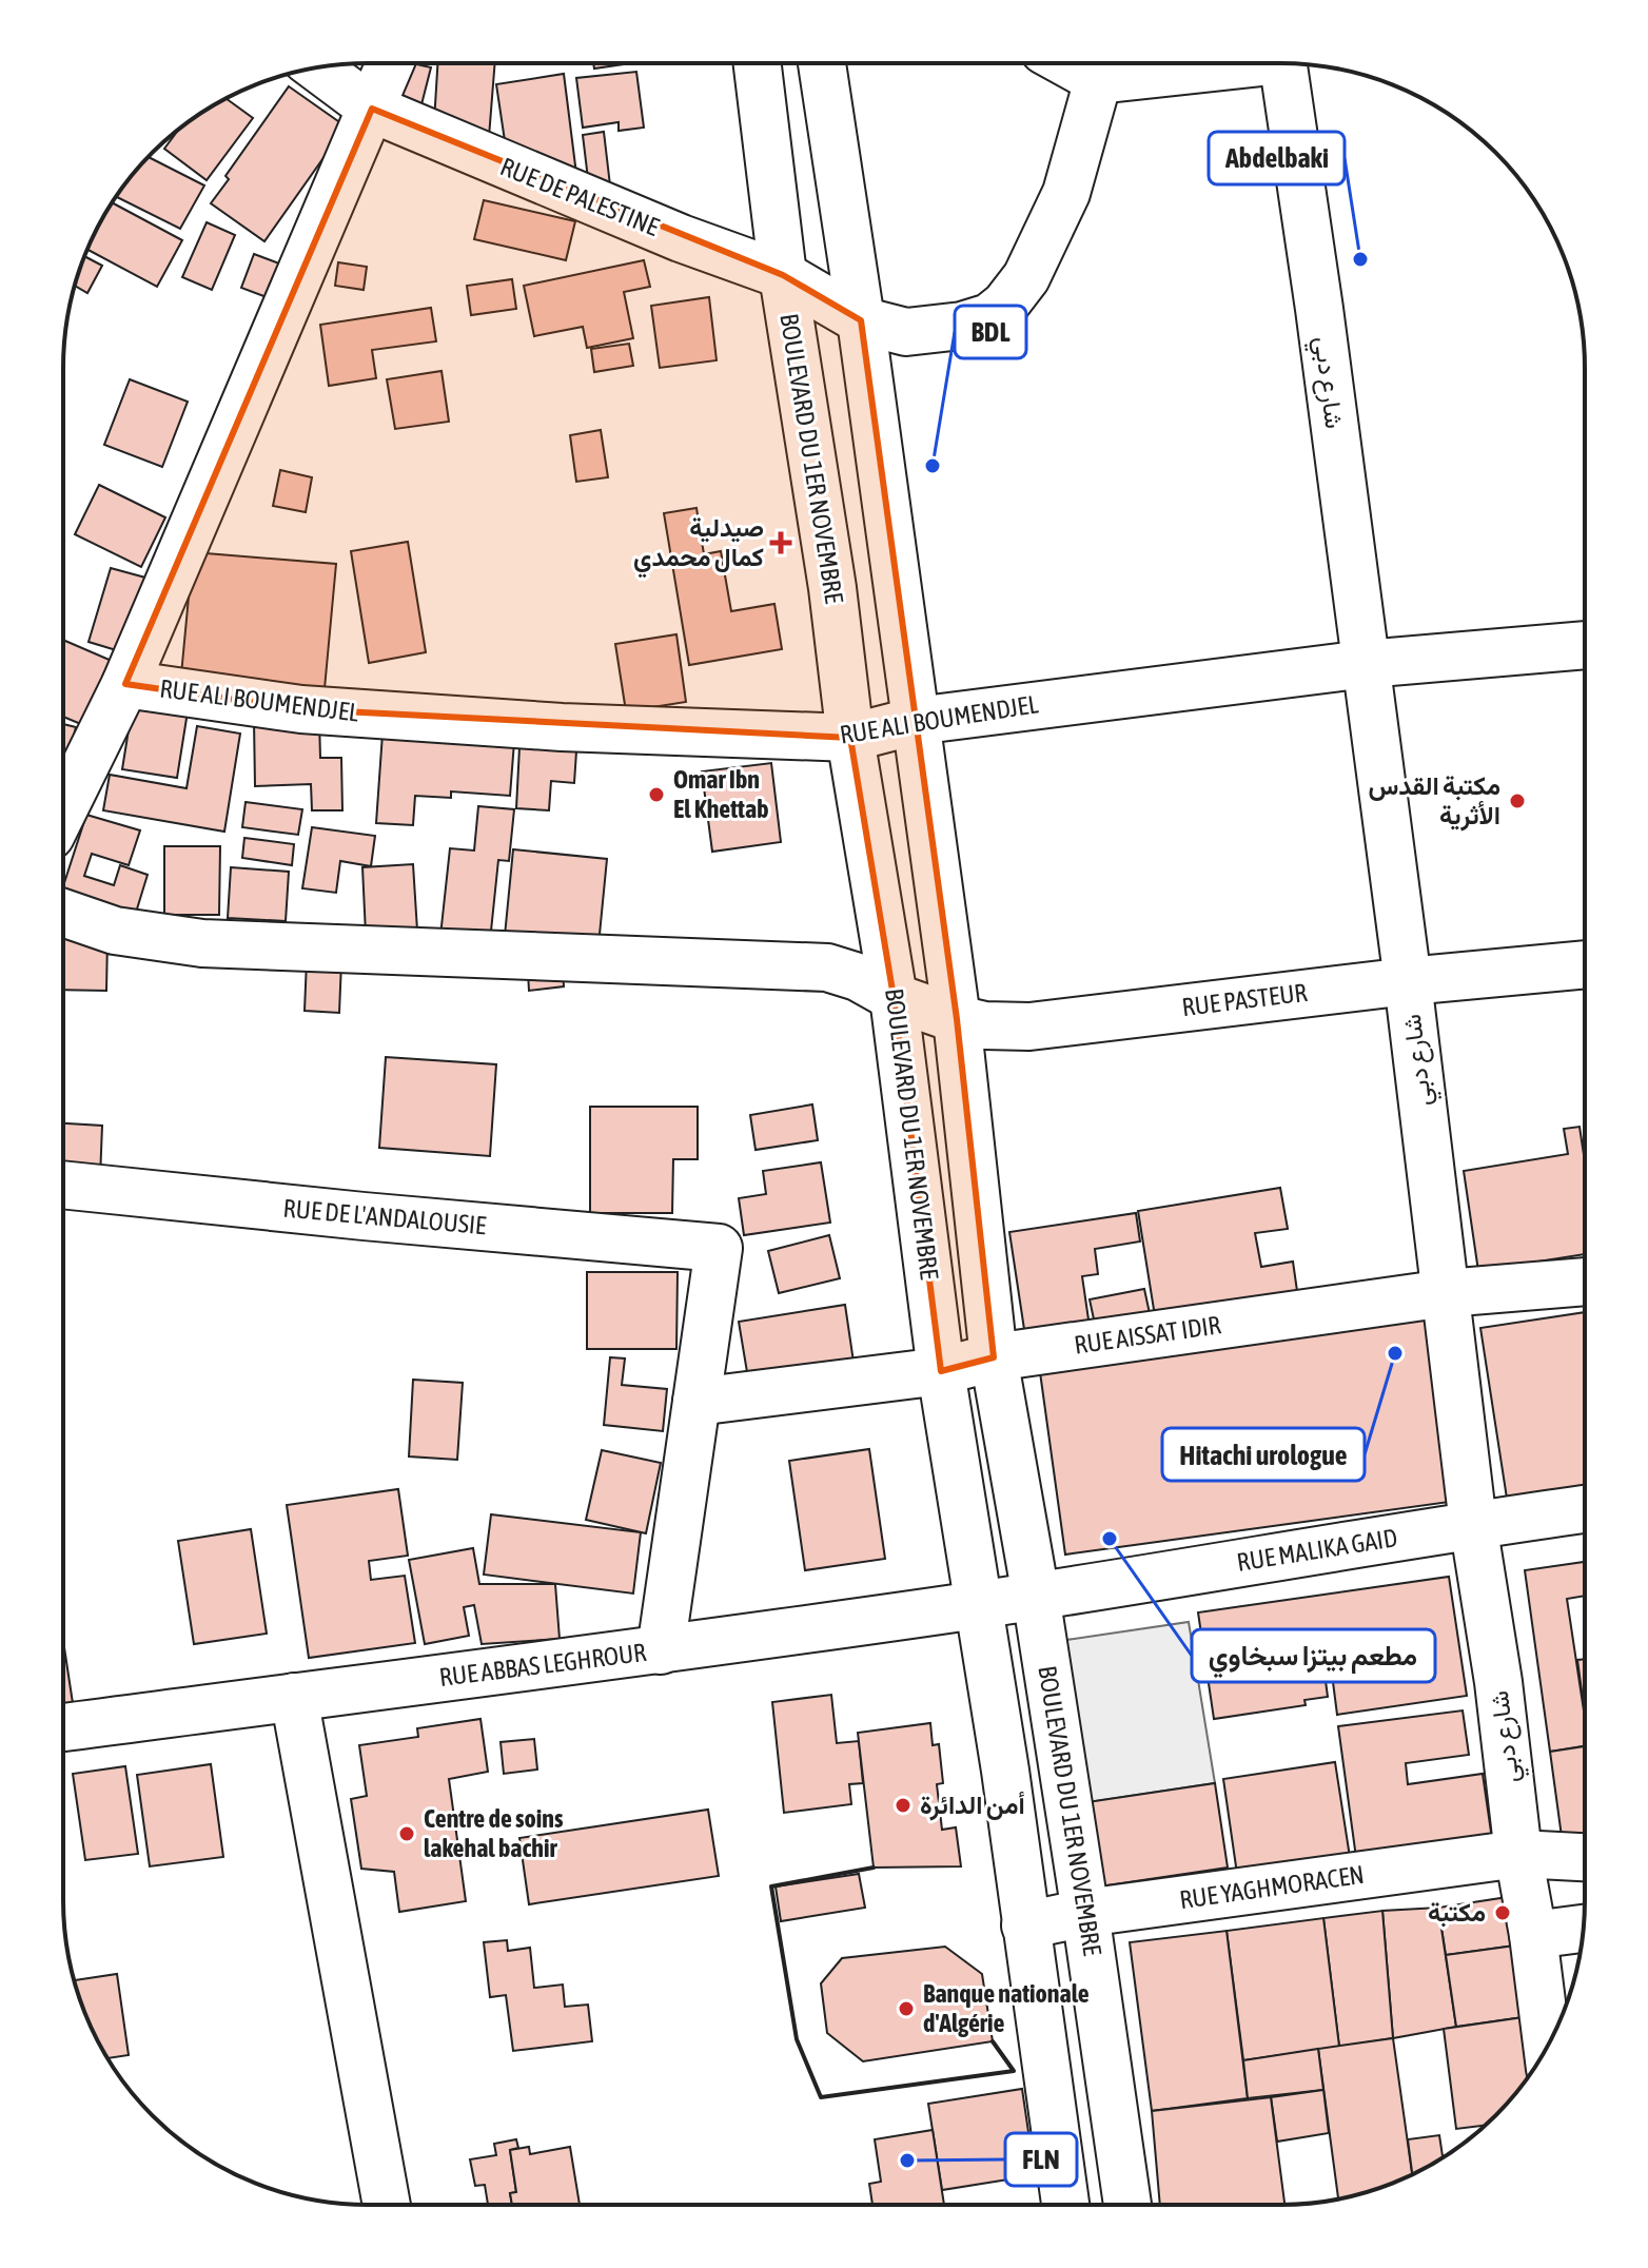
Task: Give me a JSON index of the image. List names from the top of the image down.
{
  "streets": {
    "street": [
      "RUE DE PALESTINE",
      "شارع دبي",
      "BOULEVARD DU 1ER NOVEMBRE",
      "RUE ALI BOUMENDJEL",
      "RUE PASTEUR",
      "RUE DE L'ANDALOUSIE",
      "RUE AISSAT IDIR",
      "RUE MALIKA GAID",
      "RUE ABBAS LEGHROUR",
      "RUE YAGHMORACEN"
    ]
  },
  "crossings": [
    ["RUE DE PALESTINE", "BOULEVARD DU 1ER NOVEMBRE"],
    ["شارع دبي", "RUE ALI BOUMENDJEL"],
    ["شارع دبي", "RUE PASTEUR"],
    ["شارع دبي", "RUE AISSAT IDIR"],
    ["شارع دبي", "RUE MALIKA GAID"],
    ["شارع دبي", "RUE YAGHMORACEN"],
    ["BOULEVARD DU 1ER NOVEMBRE", "RUE ALI BOUMENDJEL"],
    ["BOULEVARD DU 1ER NOVEMBRE", "RUE PASTEUR"],
    ["BOULEVARD DU 1ER NOVEMBRE", "RUE AISSAT IDIR"],
    ["BOULEVARD DU 1ER NOVEMBRE", "RUE MALIKA GAID"],
    ["BOULEVARD DU 1ER NOVEMBRE", "RUE ABBAS LEGHROUR"],
    ["BOULEVARD DU 1ER NOVEMBRE", "RUE YAGHMORACEN"],
    ["RUE DE L'ANDALOUSIE", "RUE AISSAT IDIR"],
    ["RUE MALIKA GAID", "RUE ABBAS LEGHROUR"]
  ],
  "places": {
    "other": [
      "Abdelbaki",
      "BDL",
      "Omar Ibn El Khettab",
      "مكتبة القدس الأثرية",
      "Hitachi urologue",
      "مطعم بيتزا سبخاوي",
      "أمن الدائرة",
      "Centre de soins lakehal bachir",
      "مكتبة",
      "Banque nationale d'Algérie",
      "FLN"
    ],
    "health": ["صيدلية كمال محمدي"]
  }
}
